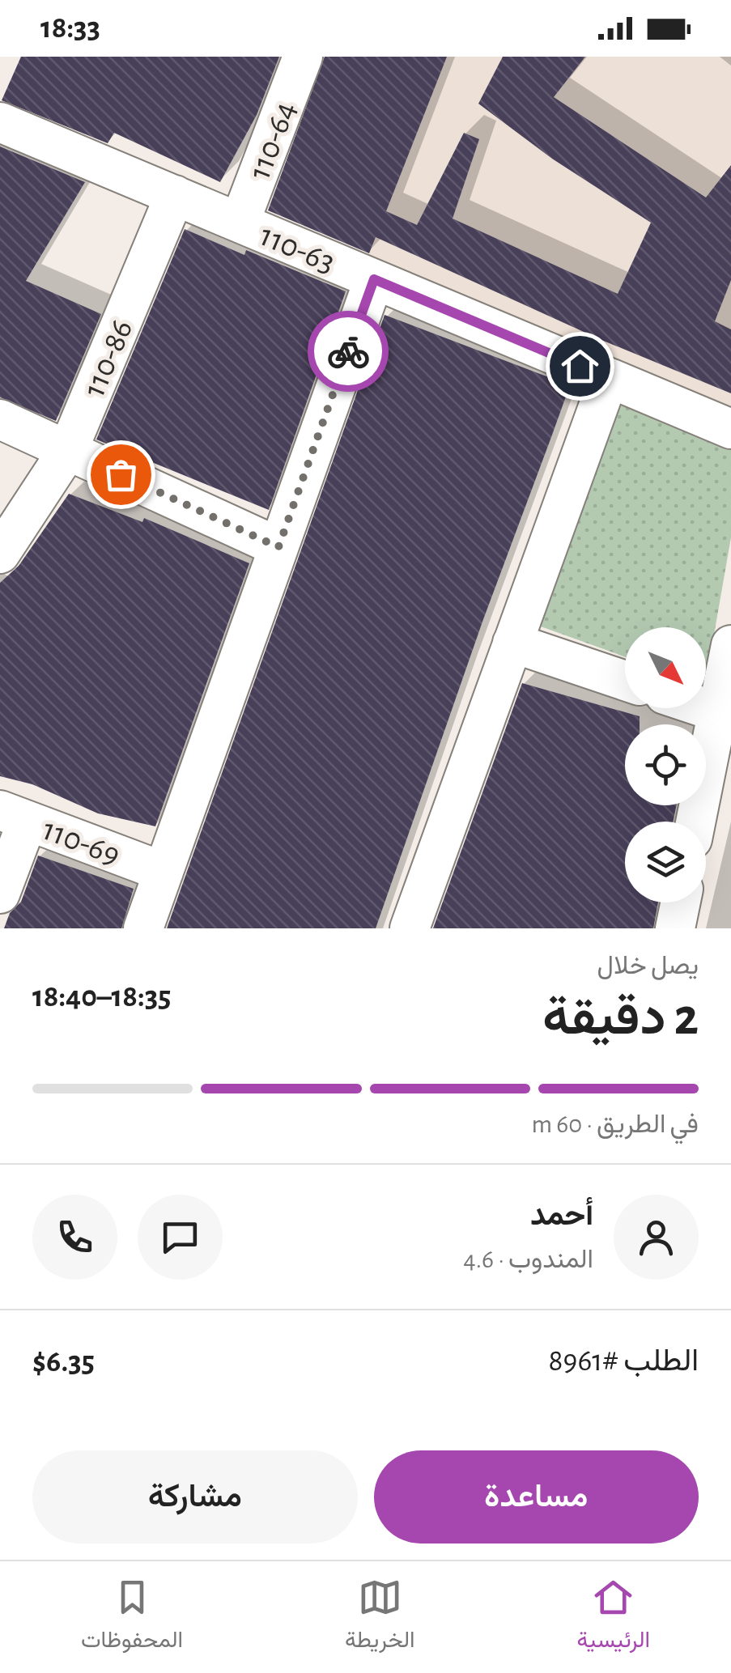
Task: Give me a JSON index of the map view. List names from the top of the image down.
{
  "streets": {
    "street": [
      "110-64",
      "110-63",
      "110-86",
      "110-69"
    ]
  },
  "crossings": [
    ["110-64", "110-63"],
    ["110-63", "110-86"]
  ],
  "north": "bottom right",
  "page": {
    "status": "18:33",
    "heading": ["2 دقيقة", "يصل خلال", "18:35–18:40"],
    "panel": [
      "أحمد",
      "المندوب · 4.6",
      "الطلب #8961",
      "$6.35"
    ],
    "bar": "في الطريق · 60 m",
    "buttons": ["مساعدة", "مشاركة"],
    "tabs": ["الرئيسية", "الخريطة", "المحفوظات"]
  }
}
